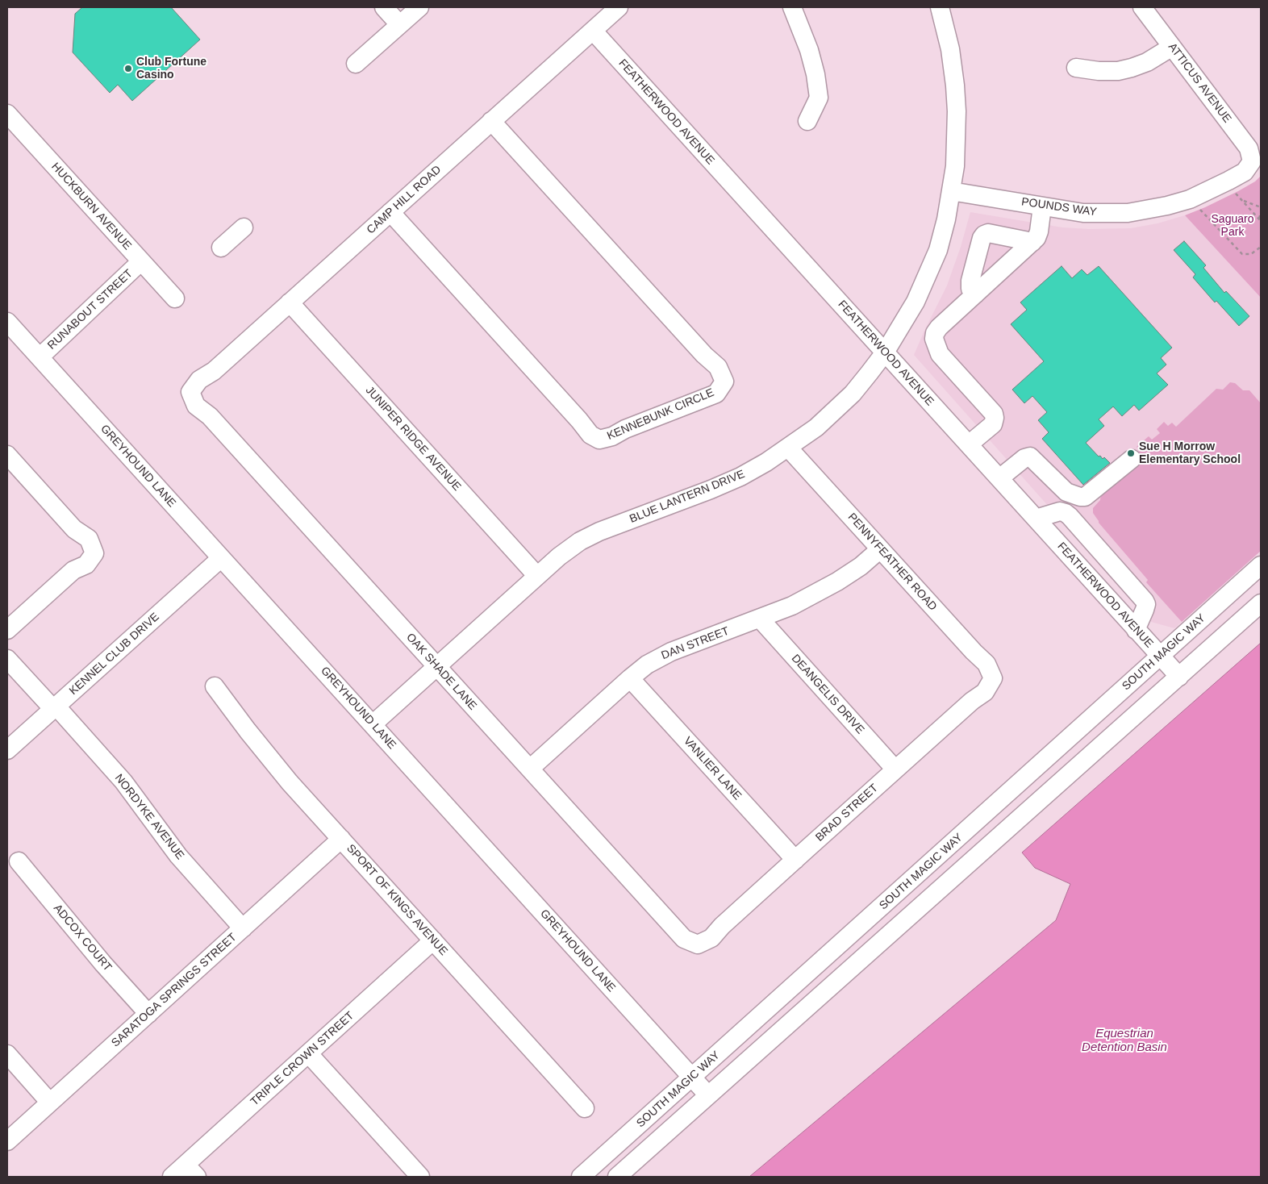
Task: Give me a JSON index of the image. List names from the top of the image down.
{
  "streets": {
    "street": [
      "ATTICUS AVENUE",
      "FEATHERWOOD AVENUE",
      "CAMP HILL ROAD",
      "HUCKBURN AVENUE",
      "POUNDS WAY",
      "RUNABOUT STREET",
      "KENNEBUNK CIRCLE",
      "JUNIPER RIDGE AVENUE",
      "GREYHOUND LANE",
      "BLUE LANTERN DRIVE",
      "PENNYFEATHER ROAD",
      "DAN STREET",
      "SOUTH MAGIC WAY",
      "KENNEL CLUB DRIVE",
      "OAK SHADE LANE",
      "DEANGELIS DRIVE",
      "VANLIER LANE",
      "BRAD STREET",
      "NORDYKE AVENUE",
      "SPORT OF KINGS AVENUE",
      "ADCOX COURT",
      "SARATOGA SPRINGS STREET",
      "TRIPLE CROWN STREET"
    ]
  },
  "crossings": [
    ["ATTICUS AVENUE", "POUNDS WAY"],
    ["FEATHERWOOD AVENUE", "CAMP HILL ROAD"],
    ["FEATHERWOOD AVENUE", "BLUE LANTERN DRIVE"],
    ["FEATHERWOOD AVENUE", "SOUTH MAGIC WAY"],
    ["CAMP HILL ROAD", "KENNEBUNK CIRCLE"],
    ["CAMP HILL ROAD", "JUNIPER RIDGE AVENUE"],
    ["CAMP HILL ROAD", "OAK SHADE LANE"],
    ["HUCKBURN AVENUE", "RUNABOUT STREET"],
    ["POUNDS WAY", "BLUE LANTERN DRIVE"],
    ["RUNABOUT STREET", "GREYHOUND LANE"],
    ["JUNIPER RIDGE AVENUE", "BLUE LANTERN DRIVE"],
    ["GREYHOUND LANE", "BLUE LANTERN DRIVE"],
    ["GREYHOUND LANE", "SOUTH MAGIC WAY"],
    ["GREYHOUND LANE", "KENNEL CLUB DRIVE"],
    ["BLUE LANTERN DRIVE", "PENNYFEATHER ROAD"],
    ["BLUE LANTERN DRIVE", "OAK SHADE LANE"],
    ["PENNYFEATHER ROAD", "DAN STREET"],
    ["PENNYFEATHER ROAD", "BRAD STREET"],
    ["DAN STREET", "OAK SHADE LANE"],
    ["DAN STREET", "DEANGELIS DRIVE"],
    ["DAN STREET", "VANLIER LANE"],
    ["KENNEL CLUB DRIVE", "NORDYKE AVENUE"],
    ["OAK SHADE LANE", "BRAD STREET"],
    ["DEANGELIS DRIVE", "BRAD STREET"],
    ["VANLIER LANE", "BRAD STREET"],
    ["NORDYKE AVENUE", "SARATOGA SPRINGS STREET"],
    ["SPORT OF KINGS AVENUE", "SARATOGA SPRINGS STREET"],
    ["SPORT OF KINGS AVENUE", "TRIPLE CROWN STREET"],
    ["ADCOX COURT", "SARATOGA SPRINGS STREET"]
  ],
  "water": ["Equestrian Detention Basin"],
  "parks": ["Saguaro Park"],
  "places": ["Club Fortune Casino", "Sue H Morrow Elementary School"]
}
